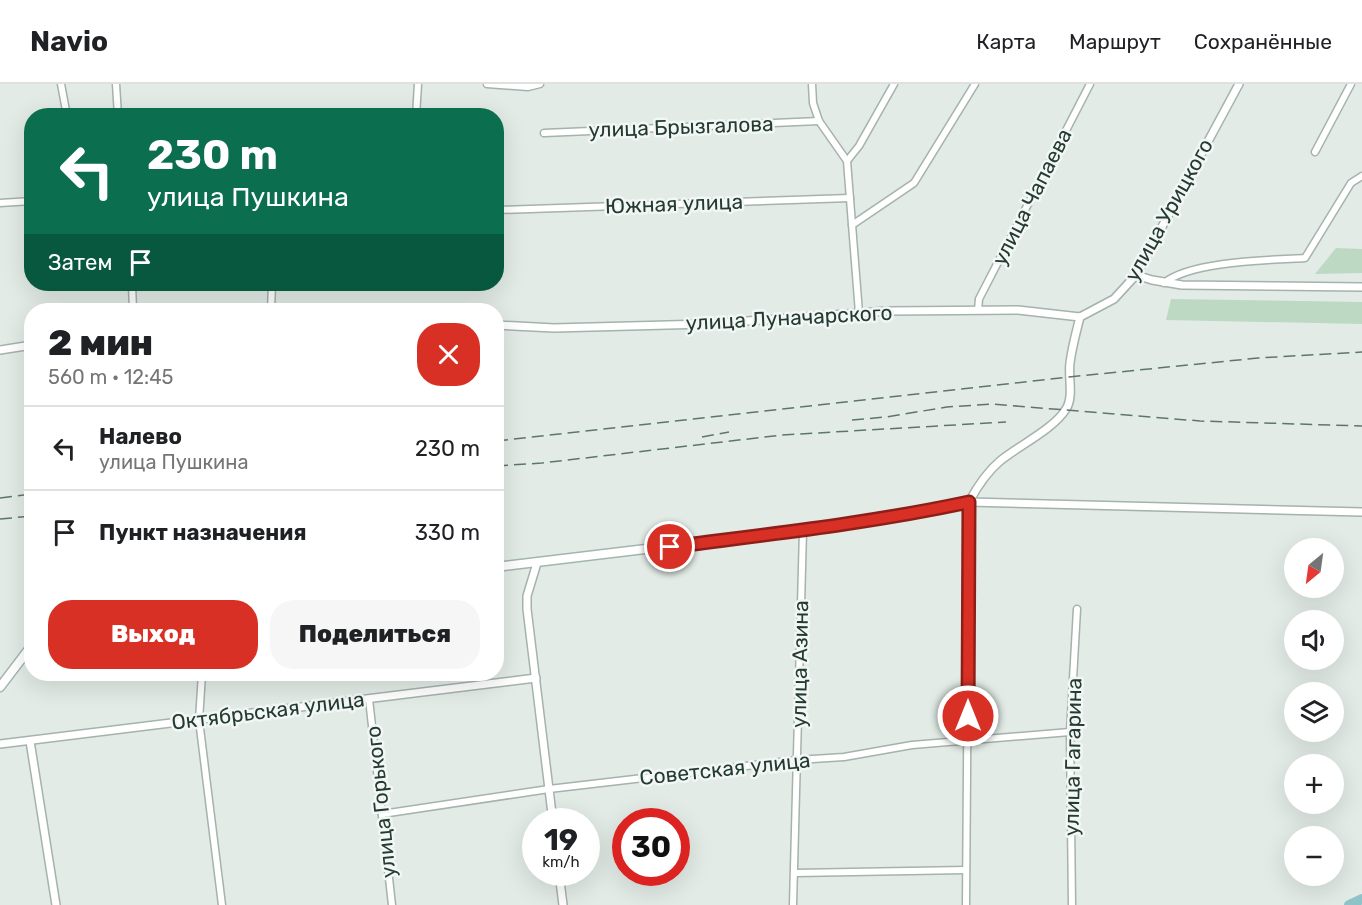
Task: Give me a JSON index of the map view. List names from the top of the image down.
{
  "streets": {
    "street": [
      "улица Брызгалова",
      "улица Чапаева",
      "Южная улица",
      "улица Урицкого",
      "улица Луначарского",
      "улица Азина",
      "Октябрьская улица",
      "улица Гагарина",
      "Советская улица",
      "улица Горького"
    ]
  },
  "crossings": [
    ["улица Чапаева", "улица Луначарского"],
    ["улица Урицкого", "улица Луначарского"],
    ["улица Азина", "Советская улица"],
    ["Октябрьская улица", "улица Горького"],
    ["улица Гагарина", "Советская улица"],
    ["Советская улица", "улица Горького"]
  ],
  "north": "bottom left",
  "page": {
    "header": "Navio",
    "nav": ["Карта", "Маршрут", "Сохранённые"],
    "turn": ["230 m", "улица Пушкина"],
    "then": "Затем",
    "heading": ["2 мин", "560 m · 12:45"],
    "list": [
      {
        "name": "Налево",
        "note": "улица Пушкина",
        "value": "230 m"
      },
      {
        "name": "Пункт назначения",
        "value": "330 m"
      }
    ],
    "map_buttons": ["+", "−"],
    "buttons": ["Выход", "Поделиться"],
    "speed": "19 km/h",
    "limit": "30"
  }
}
